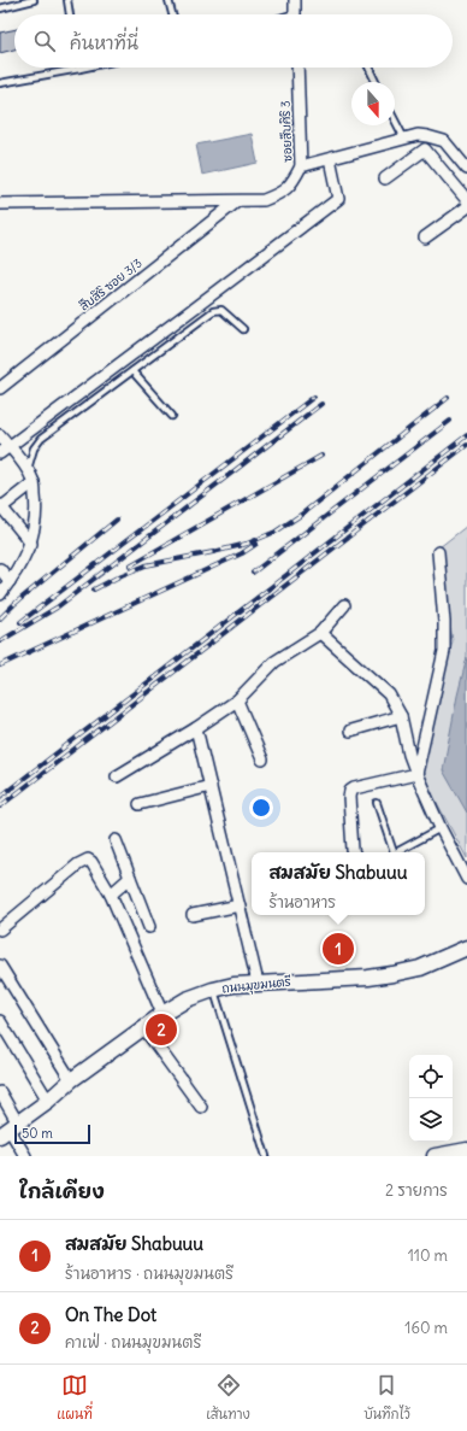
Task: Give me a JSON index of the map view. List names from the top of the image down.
{
  "streets": {
    "main road": ["ถนนมุขมนตรี"],
    "street": ["ซอยสืบศิริ 3", "สืบสิริ ซอย 3/3"]
  },
  "crossings": [
    ["ซอยสืบศิริ 3", "สืบสิริ ซอย 3/3"]
  ],
  "scale_bar": "50 m",
  "north": "bottom",
  "page": {
    "search": "ค้นหาที่นี่",
    "popup": ["สมสมัย Shabuuu", "ร้านอาหาร"],
    "pins": ["1", "2"],
    "scale": "50 m",
    "heading": ["ใกล้เคียง", "2 รายการ"],
    "list": [
      {
        "mark": "1",
        "name": "สมสมัย Shabuuu",
        "note": "ร้านอาหาร · ถนนมุขมนตรี",
        "value": "110 m"
      },
      {
        "mark": "2",
        "name": "On The Dot",
        "note": "คาเฟ่ · ถนนมุขมนตรี",
        "value": "160 m"
      }
    ],
    "nav": ["แผนที่", "เส้นทาง", "บันทึกไว้"]
  }
}
